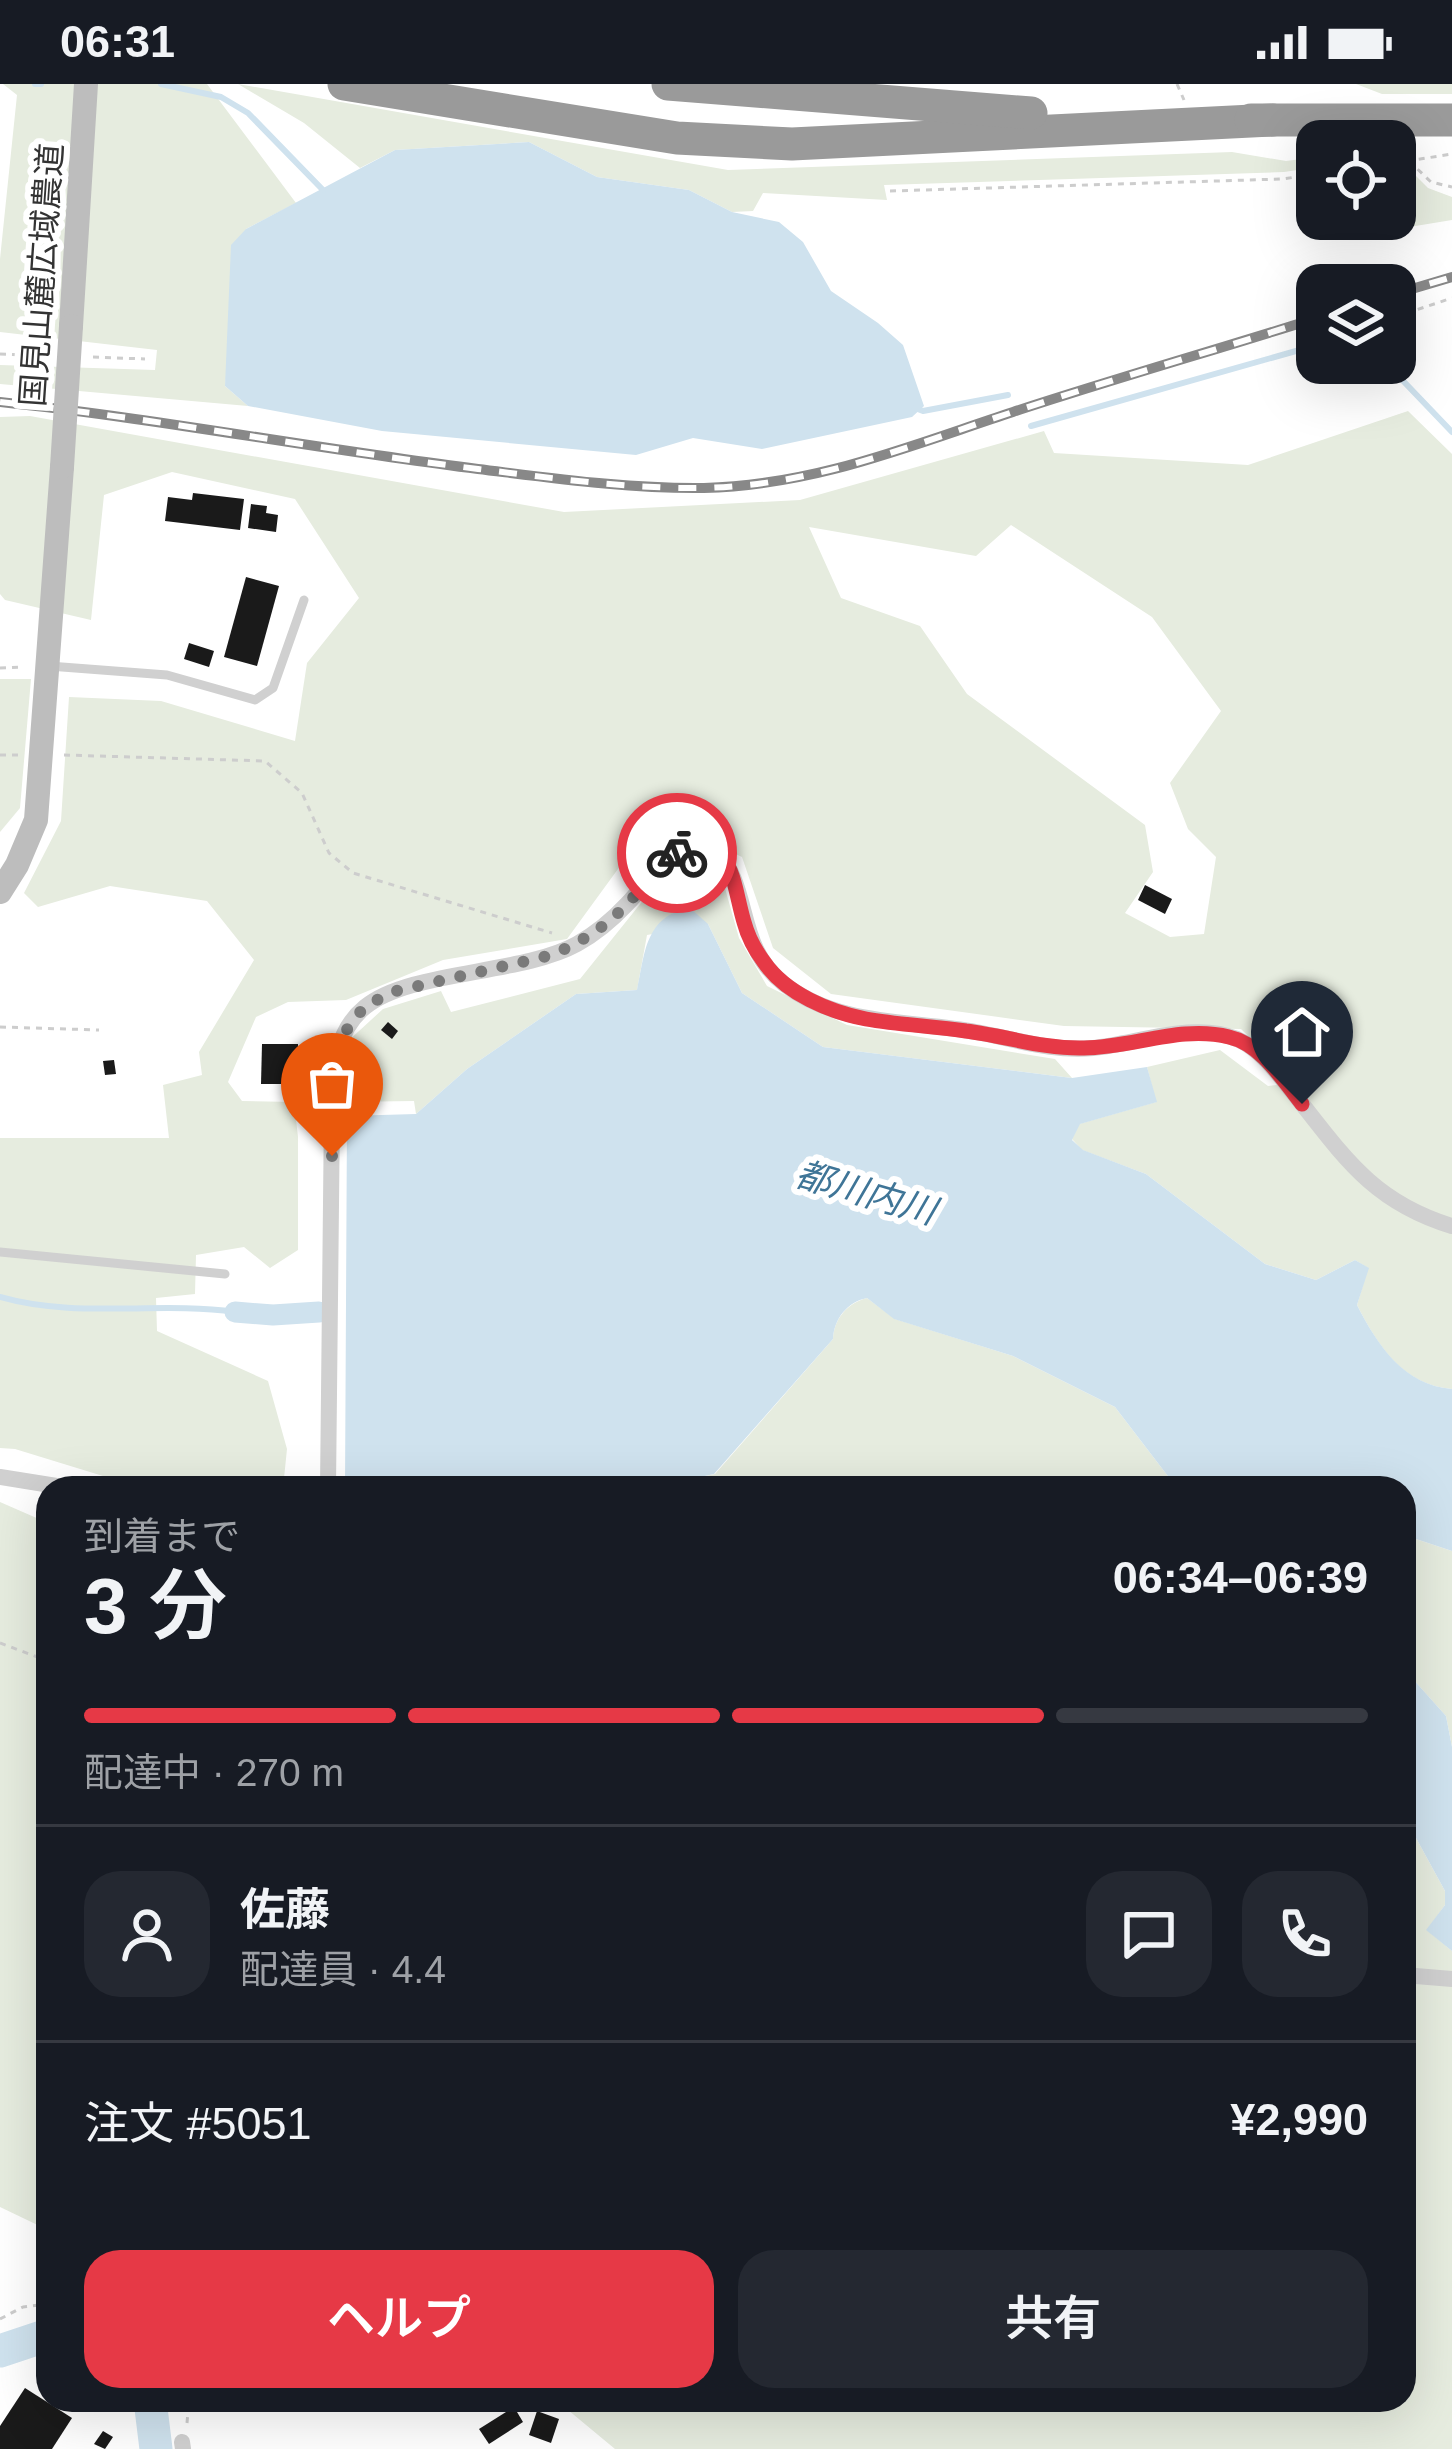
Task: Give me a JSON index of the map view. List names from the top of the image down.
{
  "streets": {
    "street": ["国見山麓広域農道"]
  },
  "water": ["都川内川"],
  "page": {
    "status": "06:31",
    "heading": ["3 分", "到着まで", "06:34–06:39"],
    "panel": [
      "佐藤",
      "配達員 · 4.4",
      "注文 #5051",
      "¥2,990"
    ],
    "bar": "配達中 · 270 m",
    "buttons": ["ヘルプ", "共有"]
  }
}
